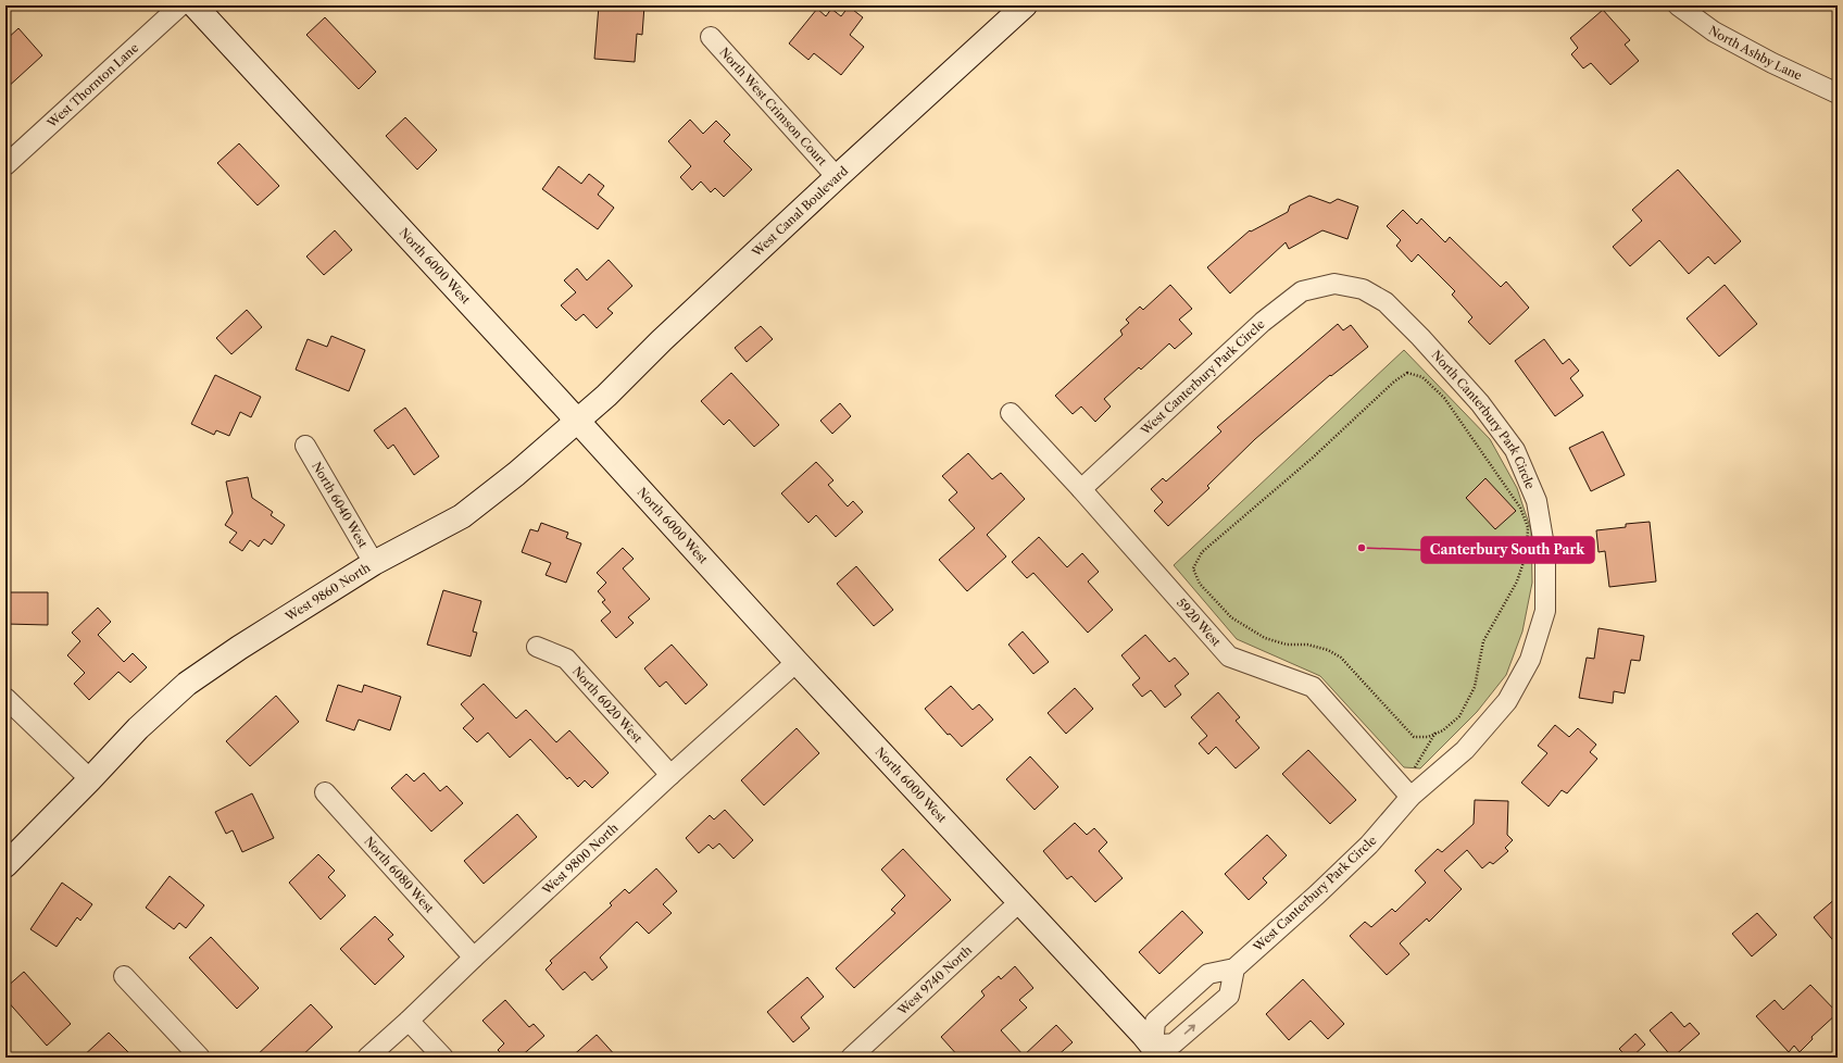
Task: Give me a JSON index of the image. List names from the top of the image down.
{
  "streets": {
    "street": [
      "North Ashby Lane",
      "West Thornton Lane",
      "North West Crimson Court",
      "West Canal Boulevard",
      "North 6000 West",
      "West Canterbury Park Circle",
      "North Canterbury Park Circle",
      "North 6040 West",
      "West 9860 North",
      "5920 West",
      "North 6020 West",
      "West 9800 North",
      "North 6080 West",
      "West 9740 North"
    ]
  },
  "crossings": [
    ["North West Crimson Court", "West Canal Boulevard"],
    ["West Canal Boulevard", "North 6000 West"],
    ["West Canal Boulevard", "West 9860 North"],
    ["North 6000 West", "West 9860 North"],
    ["North 6000 West", "West 9800 North"],
    ["North 6000 West", "West 9740 North"],
    ["West Canterbury Park Circle", "North Canterbury Park Circle"],
    ["West Canterbury Park Circle", "5920 West"],
    ["North 6040 West", "West 9860 North"],
    ["North 6020 West", "West 9800 North"],
    ["West 9800 North", "North 6080 West"]
  ],
  "places": ["Canterbury South Park"]
}
